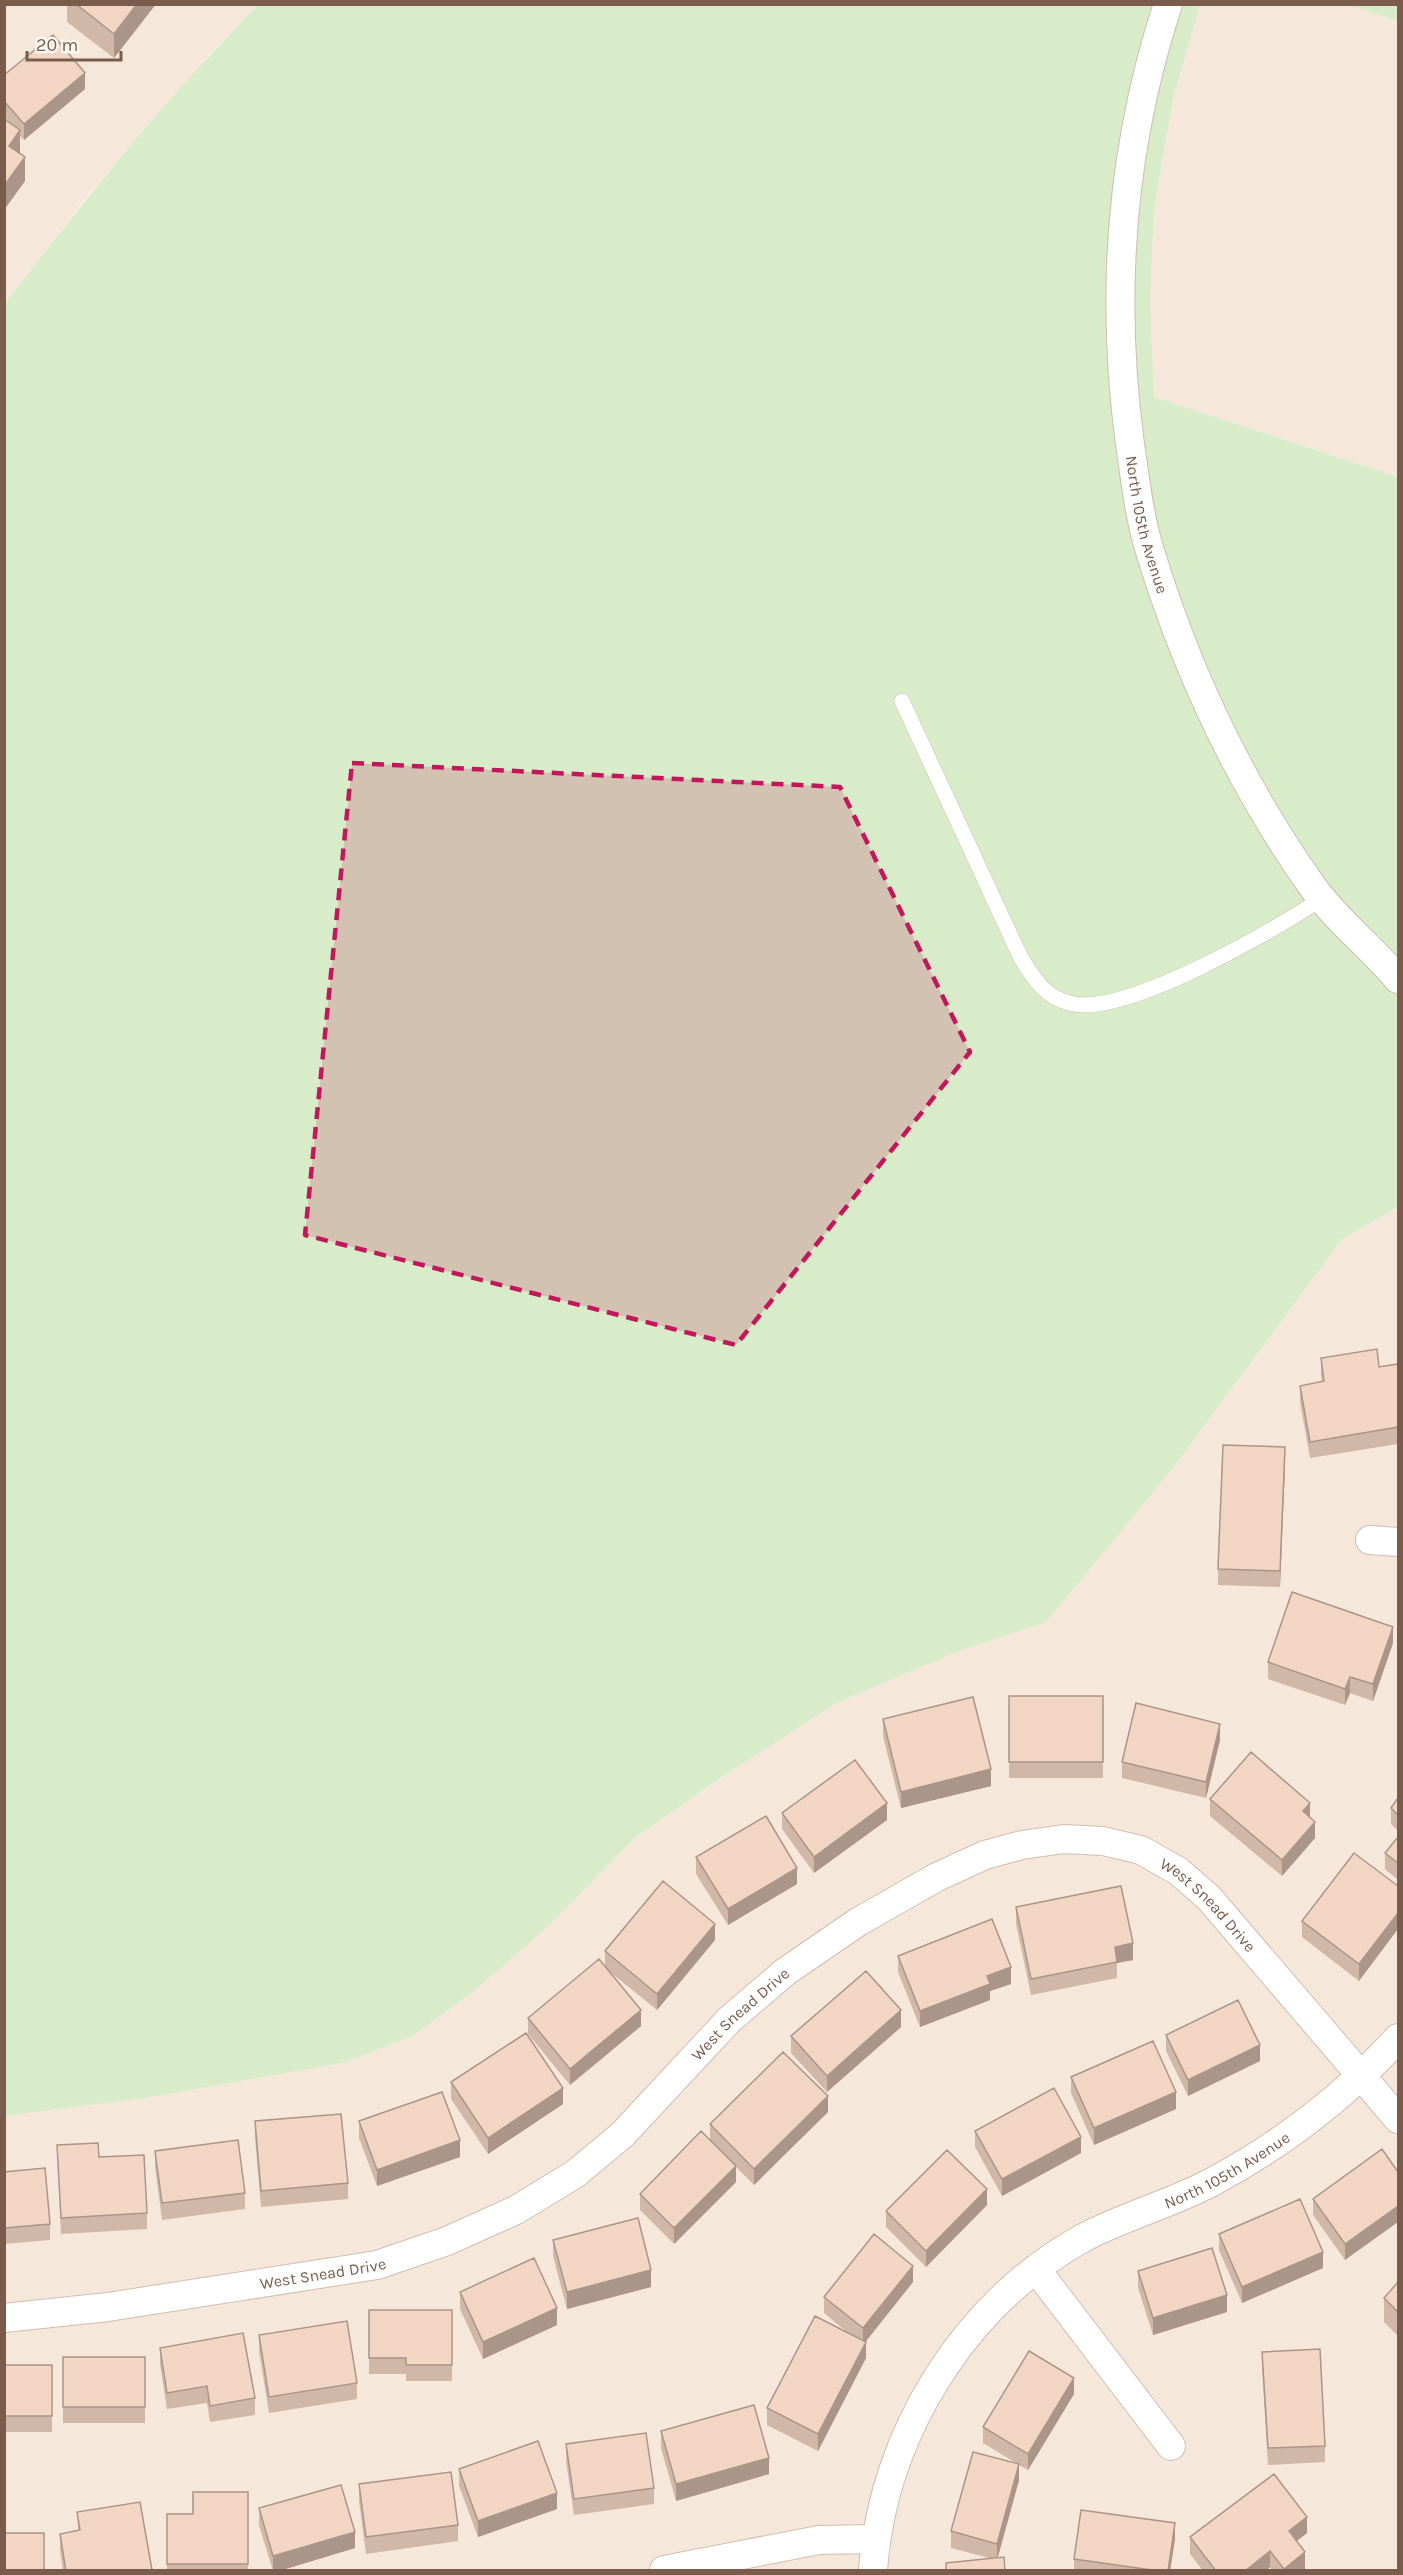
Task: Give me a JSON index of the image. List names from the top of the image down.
{
  "streets": {
    "street": ["North 105th Avenue", "West Snead Drive"]
  },
  "crossings": [
    ["North 105th Avenue", "West Snead Drive"]
  ],
  "scale_bar": "20 m"
}
